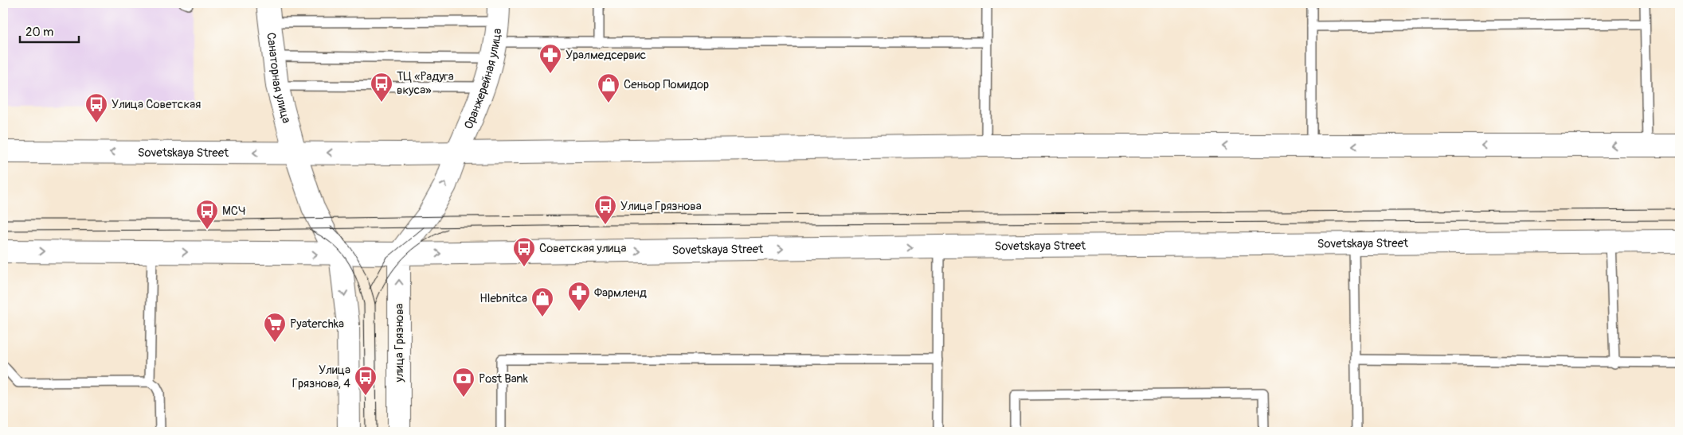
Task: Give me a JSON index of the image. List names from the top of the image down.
{
  "streets": {
    "main road": [
      "Санаторная улица",
      "Оранжерейная улица",
      "Sovetskaya Street",
      "улица Грязнова"
    ]
  },
  "crossings": [
    ["Санаторная улица", "Sovetskaya Street"],
    ["Оранжерейная улица", "Sovetskaya Street"],
    ["Sovetskaya Street", "улица Грязнова"]
  ],
  "places": {
    "pharmacy": ["Уралмедсервис", "Фармленд"],
    "bus stop": [
      "ТЦ «Радуга вкуса»",
      "Улица Советская",
      "Улица Грязнова",
      "МСЧ",
      "Советская улица",
      "Улица Грязнова, 4"
    ],
    "shop": ["Сеньор Помидор", "Hlebnitca"],
    "supermarket": ["Pyaterchka"],
    "bank": ["Post Bank"]
  },
  "scale_bar": "20 m"
}
